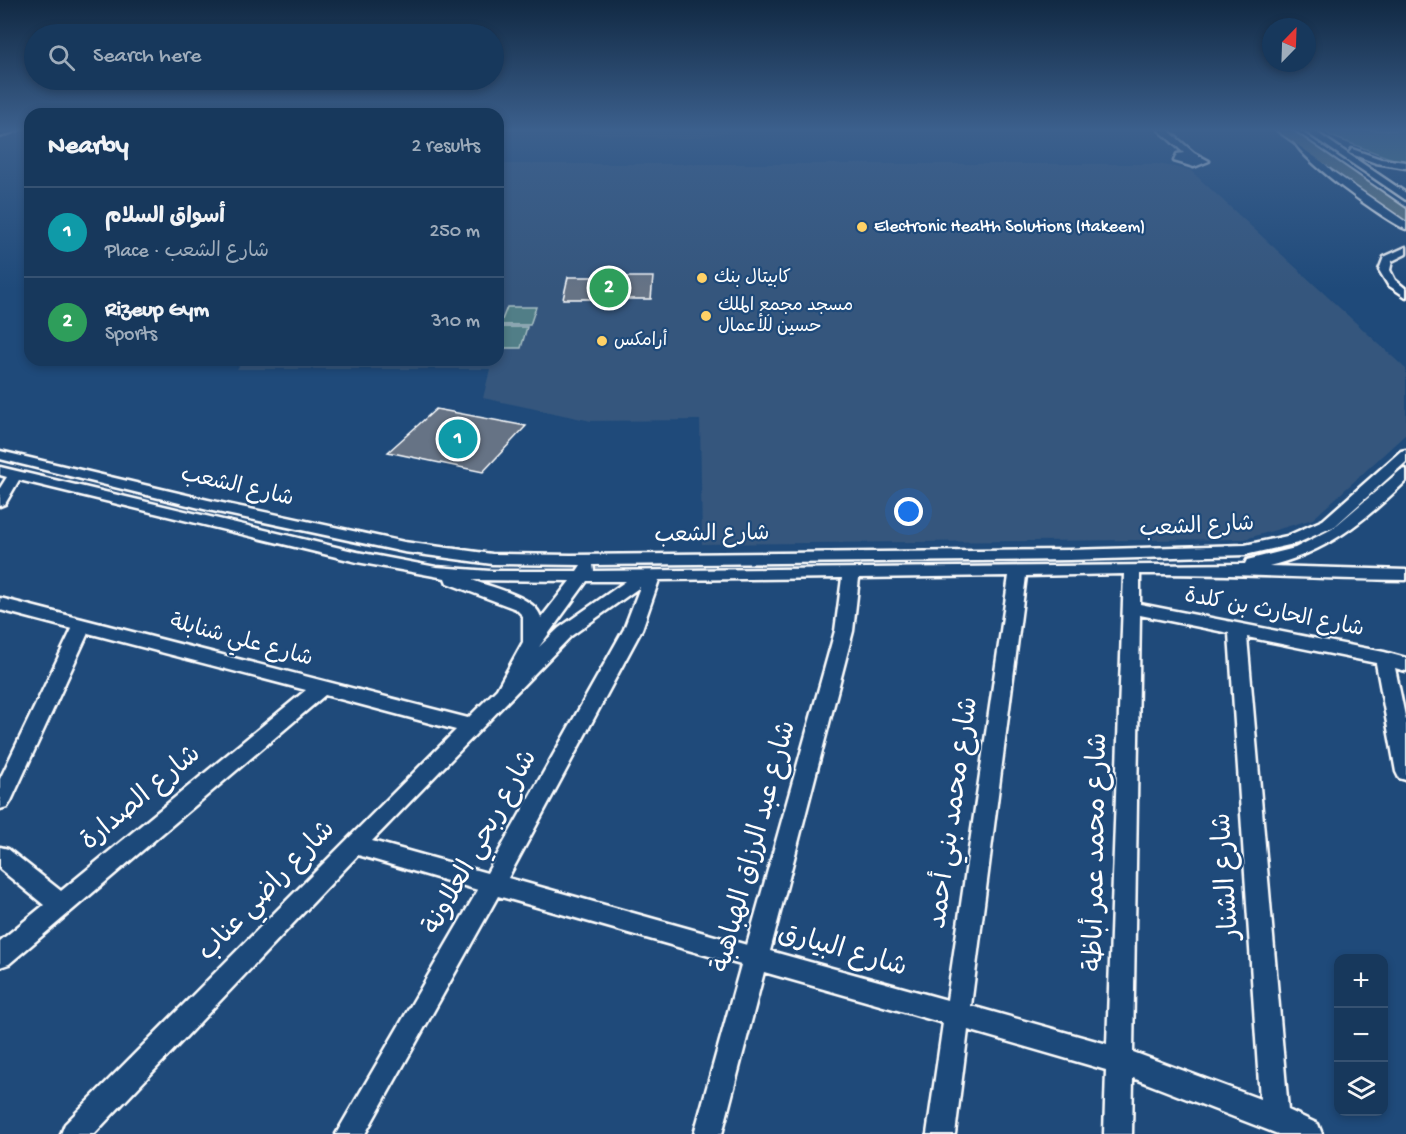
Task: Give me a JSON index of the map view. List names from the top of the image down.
{
  "streets": {
    "street": [
      "شارع الشعب",
      "شارع الحارث بن كلدة",
      "شارع علي شنابلة",
      "شارع الصدارة",
      "شارع محمد بني أحمد",
      "شارع ربحي العلاونة",
      "شارع عبد الرزاق الهباهبة",
      "شارع محمد عمر أباظة",
      "شارع الشنار",
      "شارع راضي عناب",
      "شارع البيارق"
    ]
  },
  "crossings": [
    ["شارع الشعب", "شارع محمد بني أحمد"],
    ["شارع الشعب", "شارع ربحي العلاونة"],
    ["شارع الشعب", "شارع عبد الرزاق الهباهبة"],
    ["شارع الشعب", "شارع محمد عمر أباظة"],
    ["شارع الشعب", "شارع راضي عناب"],
    ["شارع الحارث بن كلدة", "شارع محمد عمر أباظة"],
    ["شارع الحارث بن كلدة", "شارع الشنار"],
    ["شارع علي شنابلة", "شارع الصدارة"],
    ["شارع علي شنابلة", "شارع راضي عناب"],
    ["شارع محمد بني أحمد", "شارع البيارق"],
    ["شارع ربحي العلاونة", "شارع راضي عناب"],
    ["شارع ربحي العلاونة", "شارع البيارق"],
    ["شارع عبد الرزاق الهباهبة", "شارع البيارق"],
    ["شارع محمد عمر أباظة", "شارع البيارق"],
    ["شارع الشنار", "شارع البيارق"],
    ["شارع راضي عناب", "شارع البيارق"]
  ],
  "places": [
    "Electronic Health Solutions (Hakeem)",
    "كابيتال بنك",
    "مسجد مجمع الملك حسين للأعمال",
    "أرامكس"
  ],
  "north": "top right",
  "page": {
    "search": "Search here",
    "heading": ["Nearby", "2 results"],
    "list": [
      {
        "mark": "1",
        "name": "أسواق السلام",
        "note": "Place · شارع الشعب",
        "value": "250 m"
      },
      {
        "mark": "2",
        "name": "Rizeup Gym",
        "note": "Sports",
        "value": "310 m"
      }
    ],
    "pins": ["2", "1"],
    "map_buttons": ["+", "−"]
  }
}
